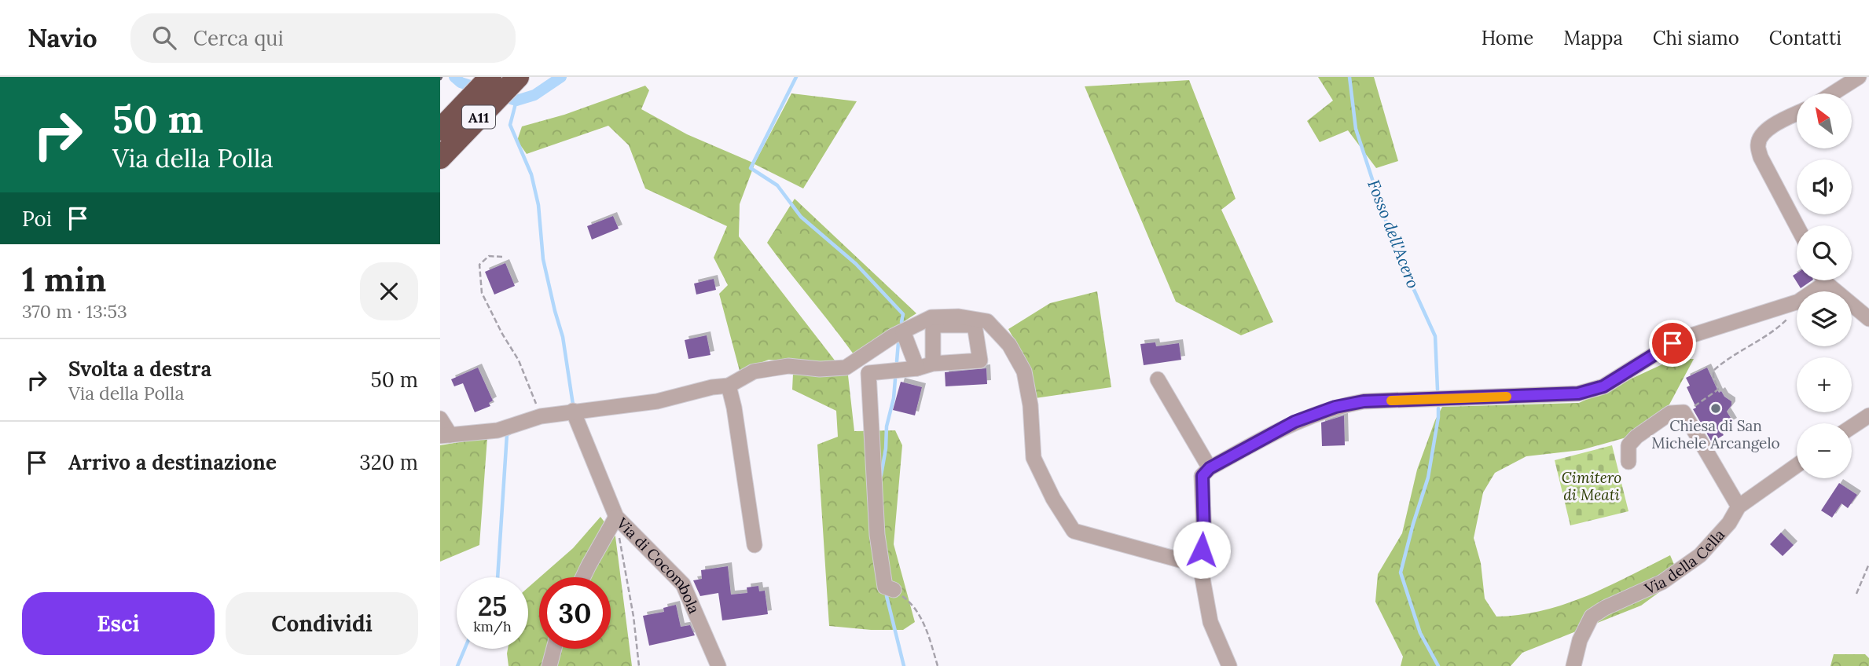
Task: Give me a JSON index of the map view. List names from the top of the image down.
{
  "streets": {
    "highway": ["A11"],
    "street": ["Via della Cella", "Via di Cocombola"]
  },
  "water": ["Fosso dell'Acero"],
  "parks": ["Cimitero di Meati"],
  "places": ["Chiesa di San Michele Arcangelo"],
  "north": "top left",
  "page": {
    "header": "Navio",
    "search": "Cerca qui",
    "nav": [
      "Home",
      "Mappa",
      "Chi siamo",
      "Contatti"
    ],
    "turn": ["50 m", "Via della Polla"],
    "map_buttons": ["+", "−"],
    "then": "Poi",
    "heading": ["1 min", "370 m · 13:53"],
    "list": [
      {
        "name": "Svolta a destra",
        "note": "Via della Polla",
        "value": "50 m"
      },
      {
        "name": "Arrivo a destinazione",
        "value": "320 m"
      }
    ],
    "speed": "25 km/h",
    "limit": "30",
    "buttons": ["Esci", "Condividi"]
  }
}
